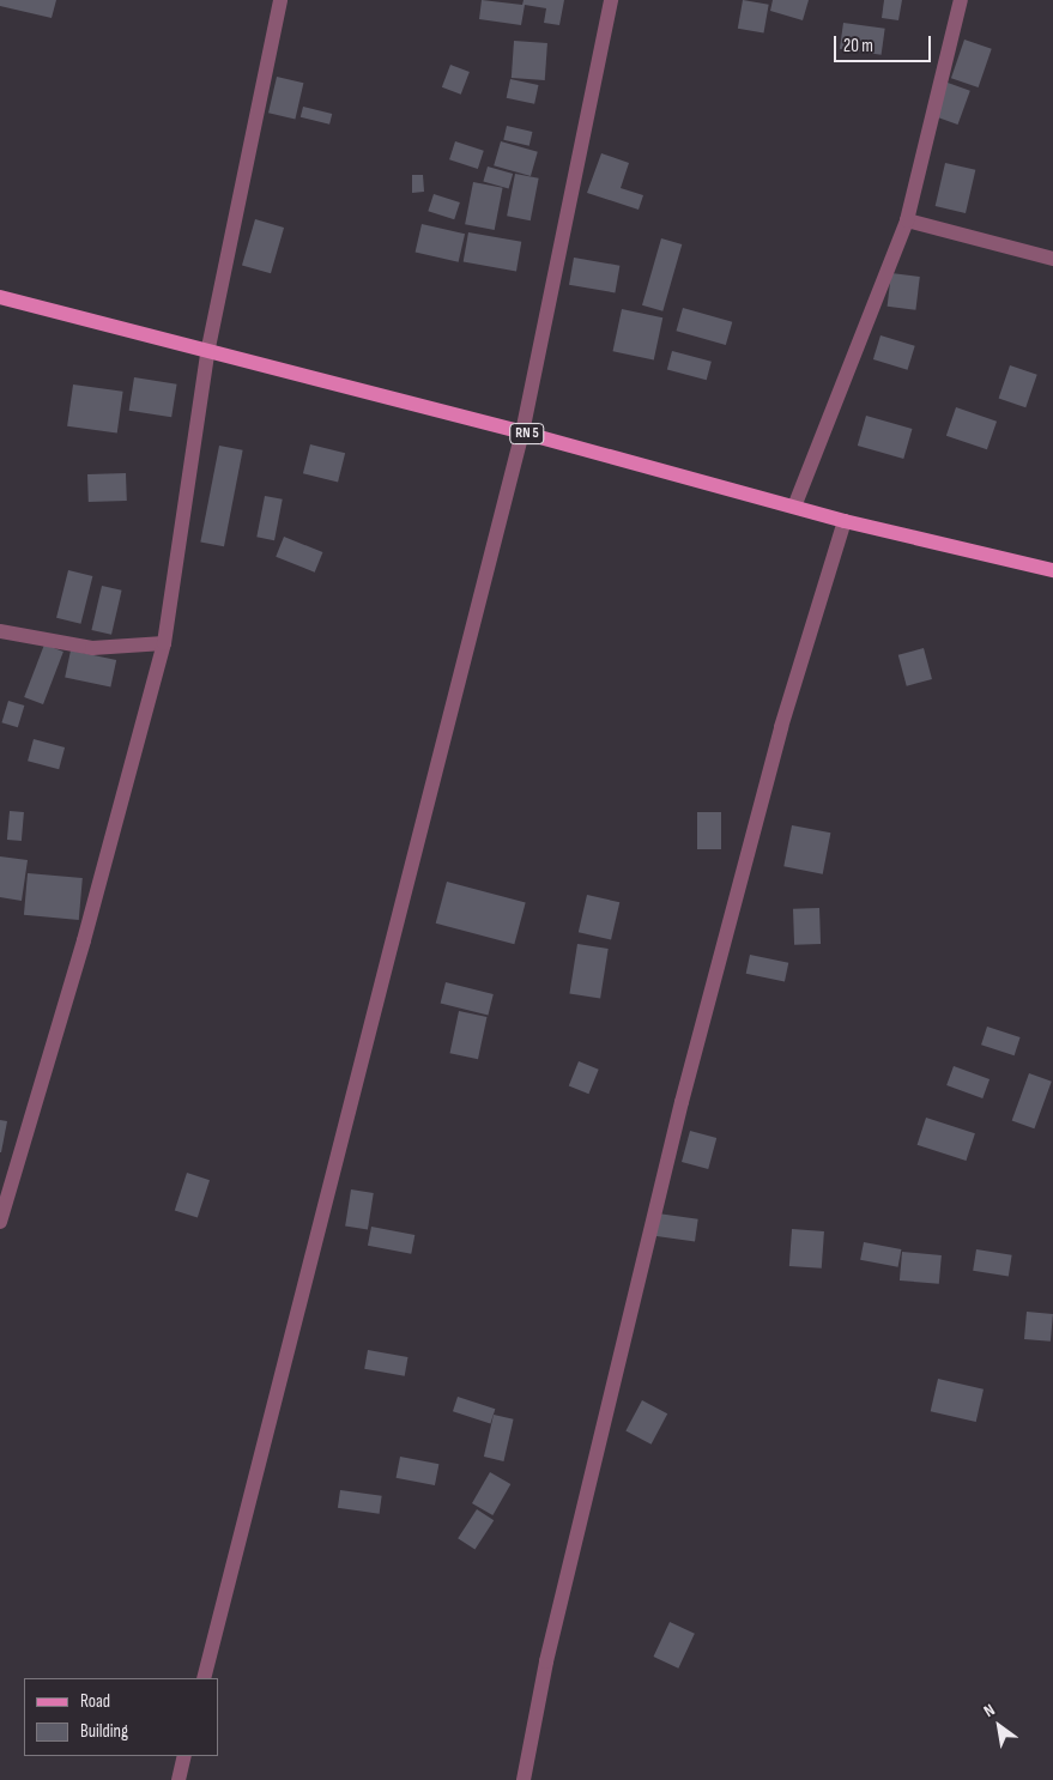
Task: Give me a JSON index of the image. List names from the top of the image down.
{
  "streets": {
    "main road": ["RN 5"]
  },
  "legend": ["Road", "Building"],
  "scale_bar": "20 m",
  "north": "top left"
}
